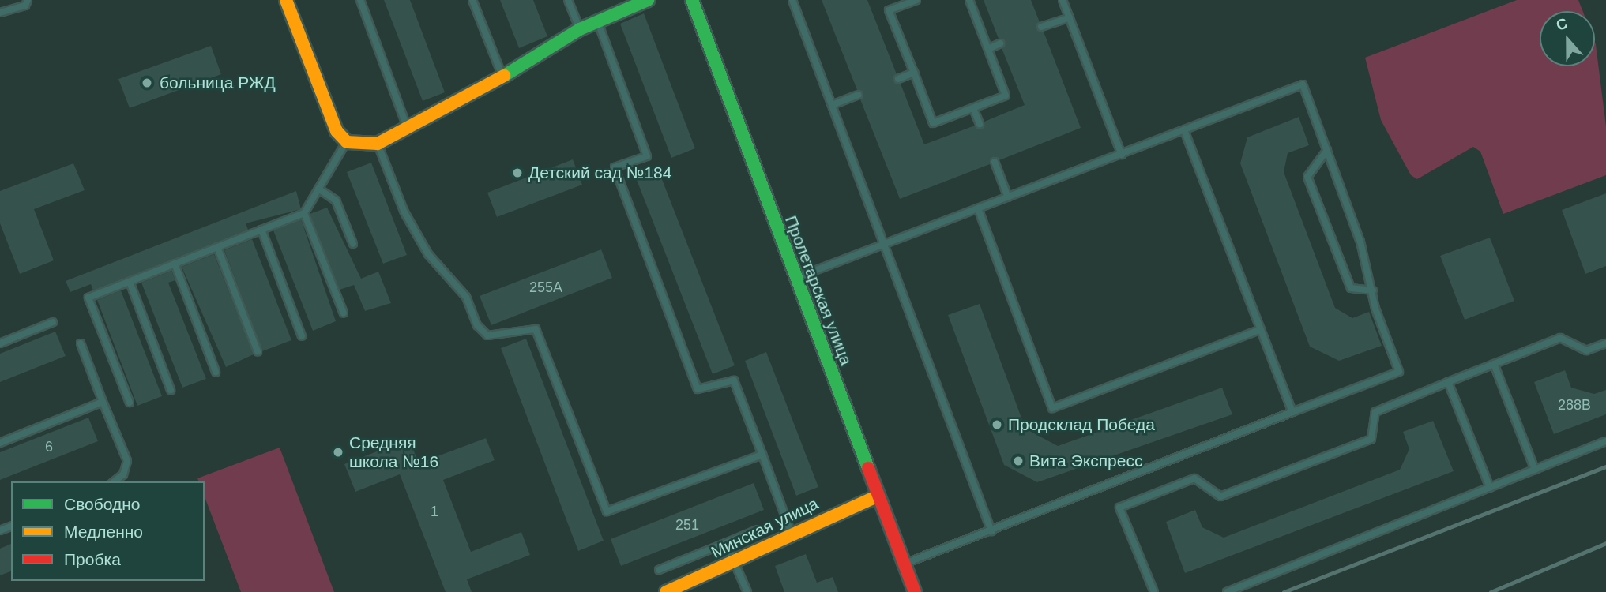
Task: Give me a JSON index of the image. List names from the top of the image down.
{
  "streets": {
    "street": ["Пролетарская улица", "Минская улица"]
  },
  "crossings": [
    ["Пролетарская улица", "Минская улица"]
  ],
  "places": [
    "больница РЖД",
    "Детский сад №184",
    "Продсклад Победа",
    "Средняя школа №16",
    "Вита Экспресс"
  ],
  "house_numbers": [
    "255А",
    "288В",
    "6",
    "1",
    "251"
  ],
  "legend": ["Свободно", "Медленно", "Пробка"],
  "north": "top"
}
